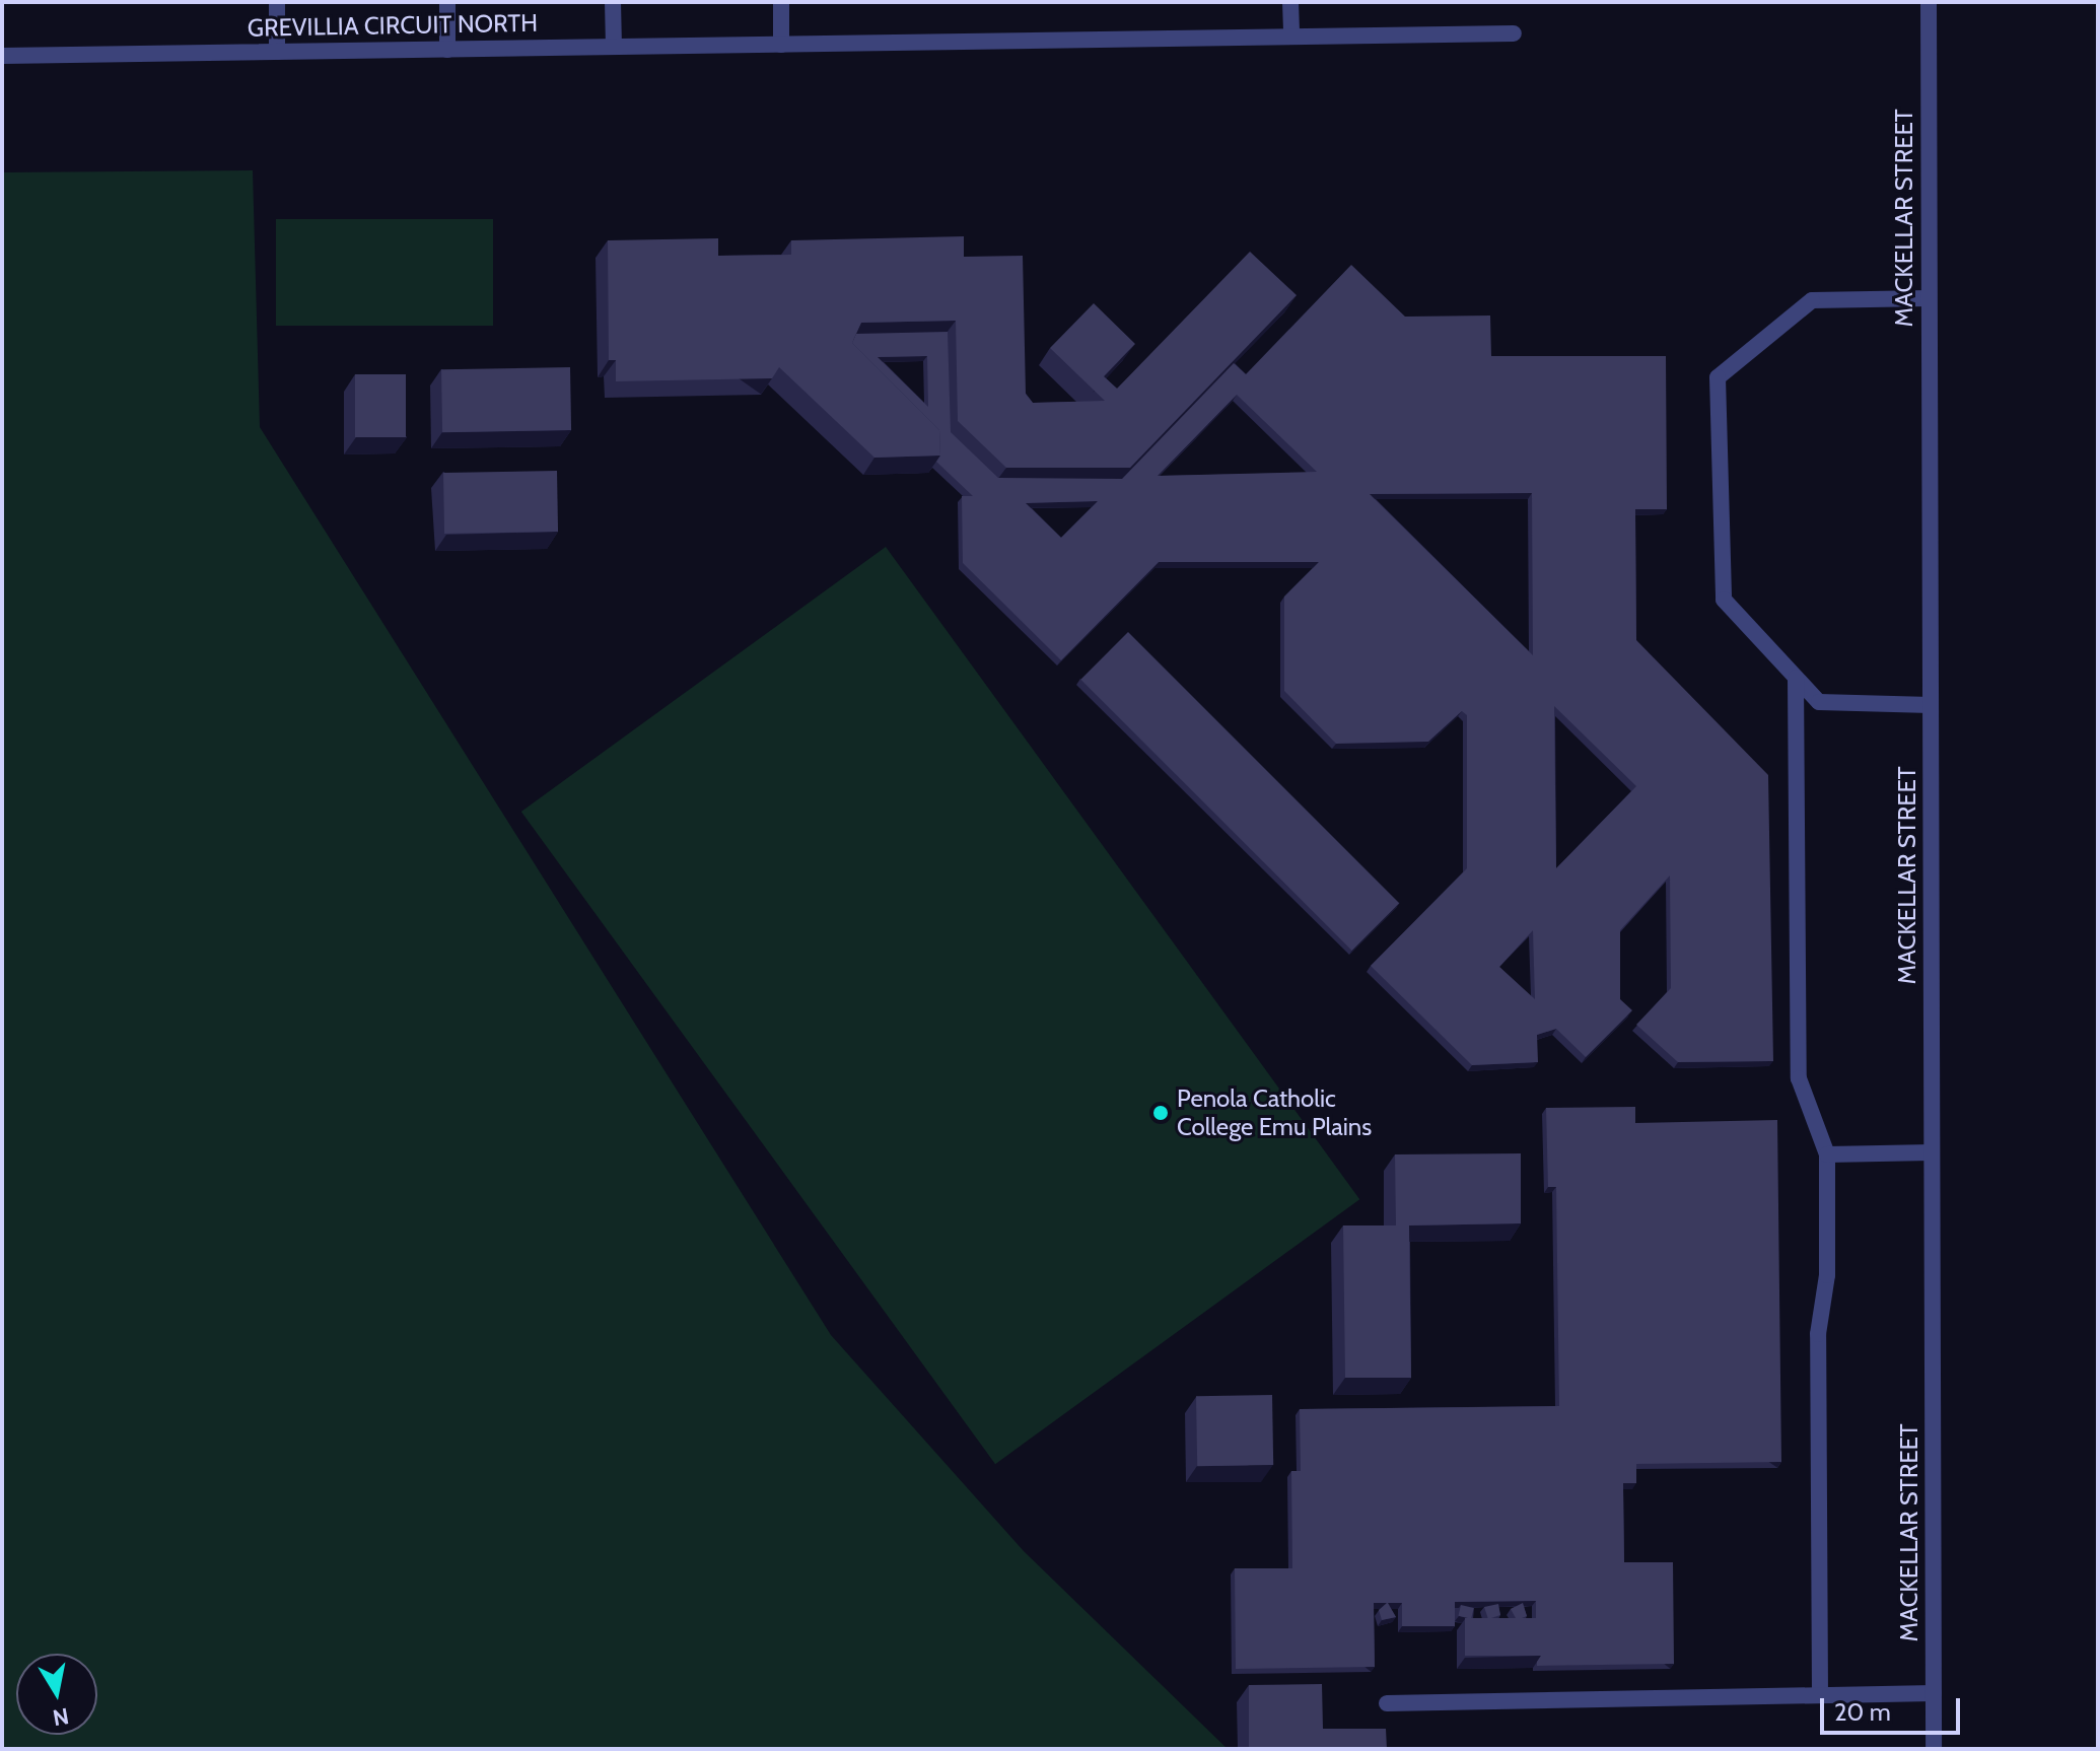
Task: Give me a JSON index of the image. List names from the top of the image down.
{
  "streets": {
    "street": ["GREVILLIA CIRCUIT NORTH", "MACKELLAR STREET"]
  },
  "places": ["Penola Catholic College Emu Plains"],
  "scale_bar": "20 m",
  "north": "bottom"
}
